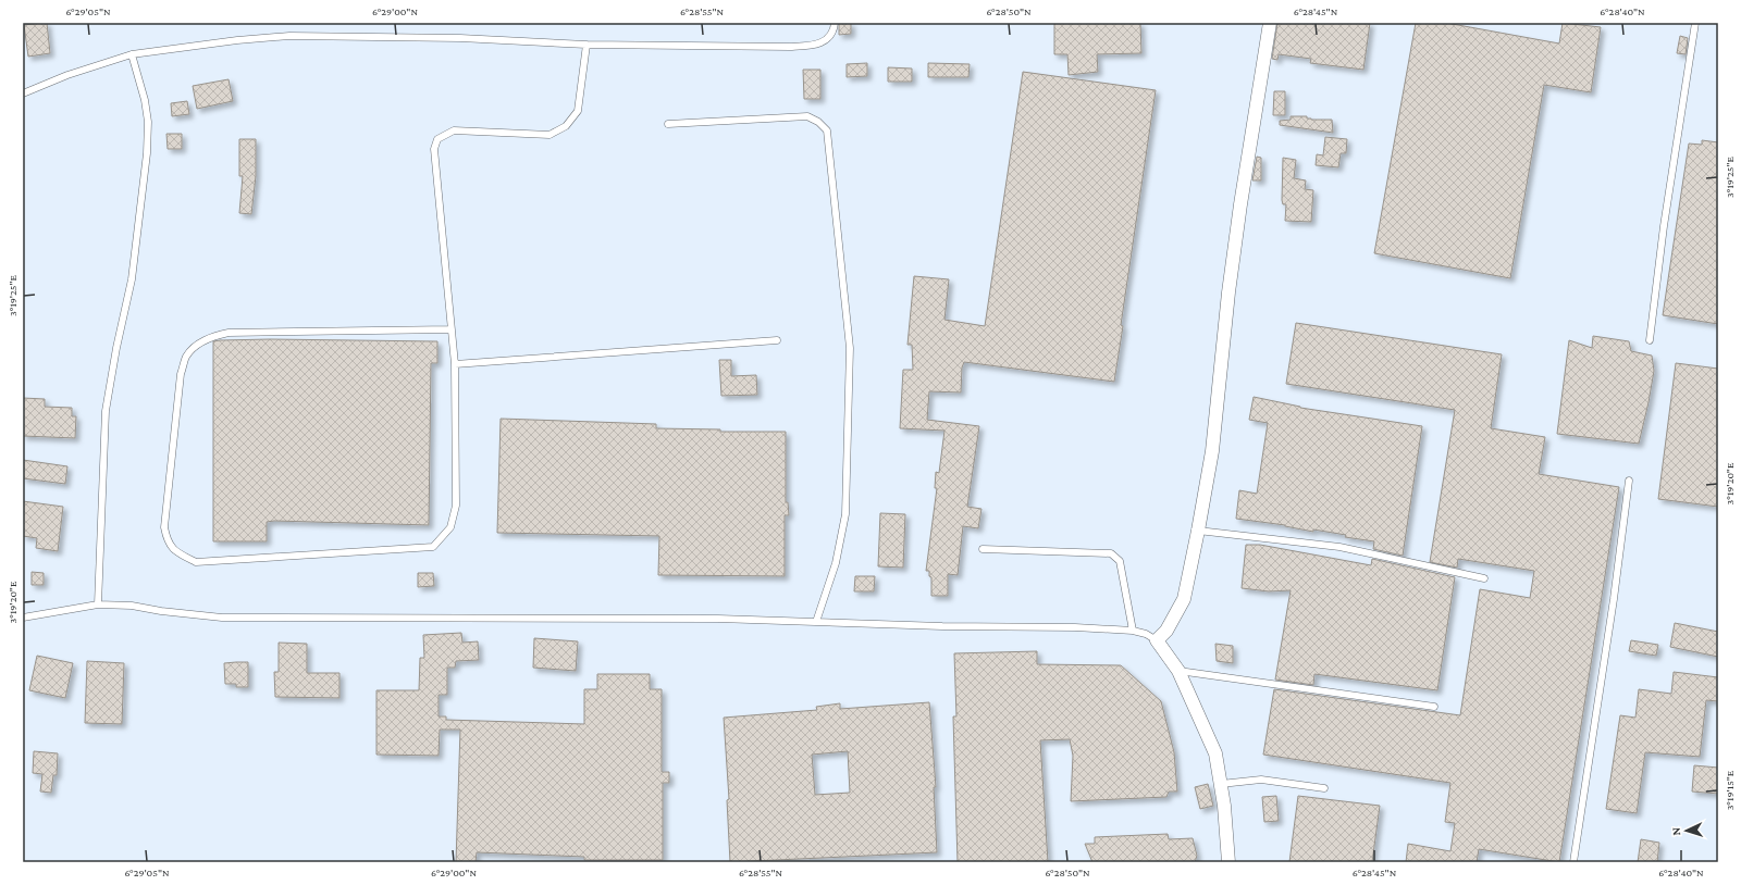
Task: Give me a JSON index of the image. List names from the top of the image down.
{
  "north": "left",
  "coordinates": [
    "6°29'05\"N",
    "6°29'00\"N",
    "6°28'55\"N",
    "6°28'50\"N",
    "6°28'45\"N",
    "6°28'40\"N",
    "3°19'25\"E",
    "3°19'20\"E",
    "3°19'15\"E"
  ]
}
